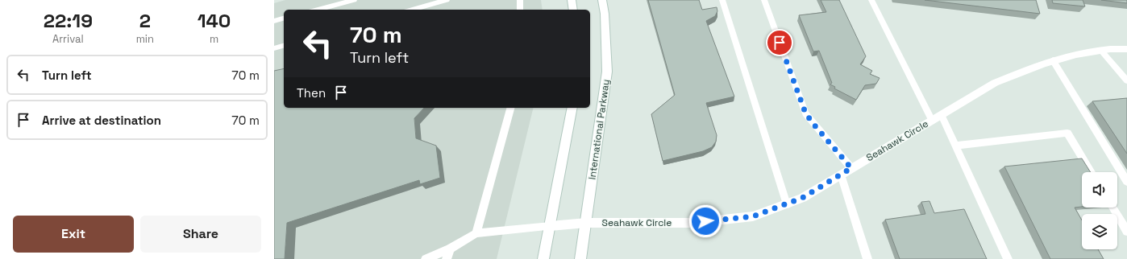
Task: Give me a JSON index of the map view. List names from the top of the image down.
{
  "streets": {
    "street": ["International Parkway", "Seahawk Circle"]
  },
  "crossings": [
    ["International Parkway", "Seahawk Circle"]
  ],
  "page": {
    "eta": [
      "22:19",
      "Arrival",
      "2",
      "min",
      "140",
      "m"
    ],
    "turn": ["70 m", "Turn left"],
    "list": [
      {
        "name": "Turn left",
        "value": "70 m"
      },
      {
        "name": "Arrive at destination",
        "value": "70 m"
      }
    ],
    "then": "Then",
    "buttons": ["Exit", "Share"]
  }
}
